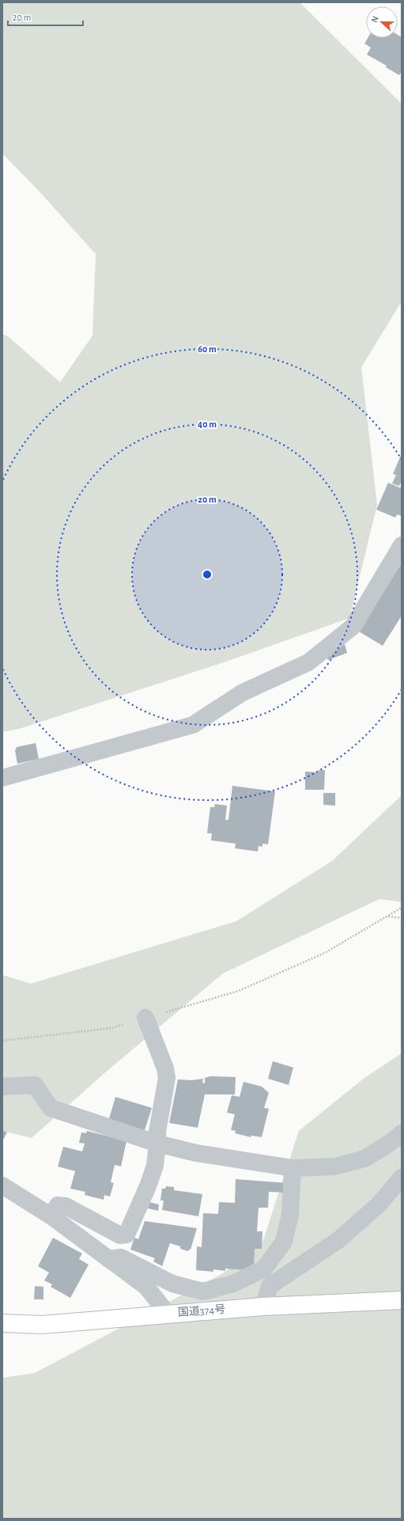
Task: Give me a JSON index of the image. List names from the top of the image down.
{
  "streets": {
    "highway": ["国道374号"]
  },
  "scale_bar": "20 m",
  "north": "left",
  "rings": ["60 m", "40 m", "20 m"]
}
